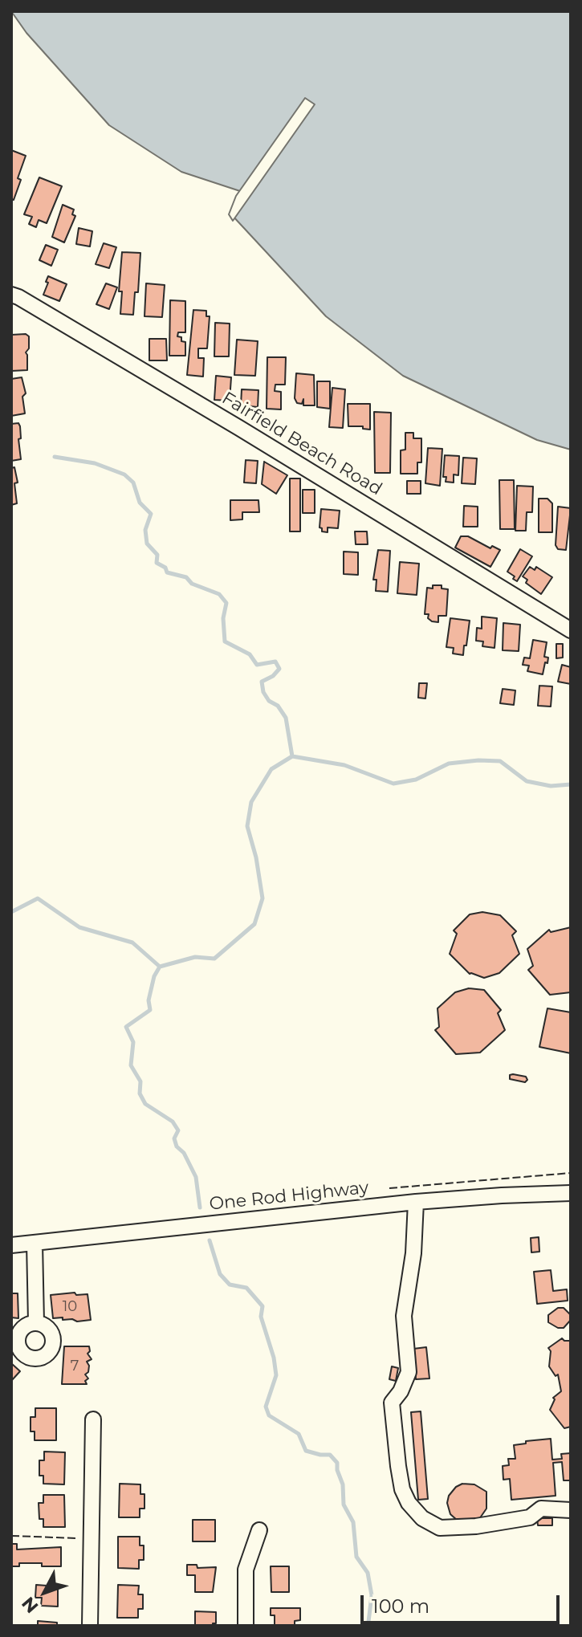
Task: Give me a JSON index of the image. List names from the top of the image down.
{
  "streets": {
    "street": ["Fairfield Beach Road", "One Rod Highway"]
  },
  "house_numbers": ["10", "7"],
  "scale_bar": "100 m",
  "north": "bottom left"
}
